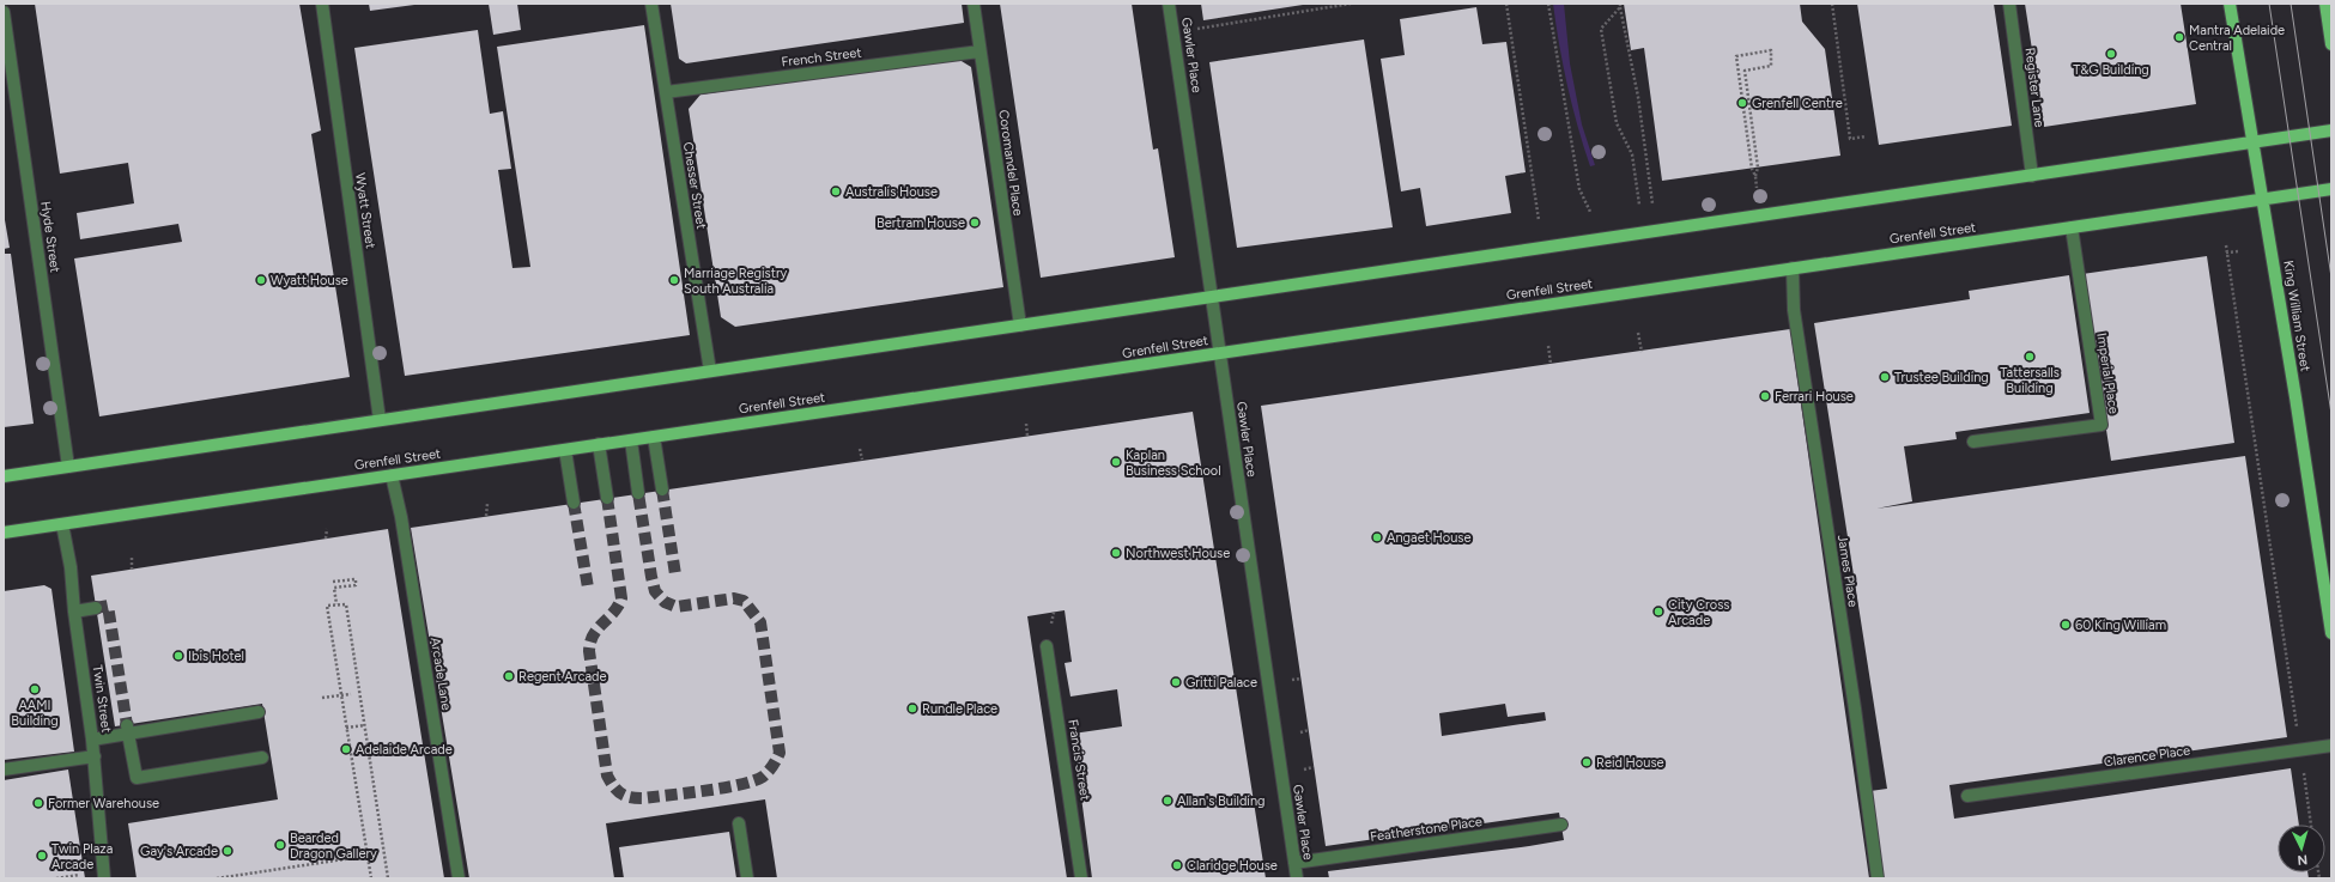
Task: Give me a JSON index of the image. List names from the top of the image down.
{
  "streets": {
    "main road": ["Grenfell Street", "King William Street"],
    "street": [
      "Gawler Place",
      "French Street",
      "Register Lane",
      "Coromandel Place",
      "Chesser Street",
      "Wyatt Street",
      "Hyde Street",
      "Imperial Place",
      "James Place",
      "Arcade Lane",
      "Twin Street",
      "Clarence Place",
      "Francis Street",
      "Featherstone Place"
    ]
  },
  "crossings": [
    ["Gawler Place", "Grenfell Street"],
    ["Gawler Place", "Featherstone Place"],
    ["French Street", "Coromandel Place"],
    ["French Street", "Chesser Street"],
    ["Grenfell Street", "King William Street"],
    ["Grenfell Street", "Imperial Place"],
    ["Grenfell Street", "James Place"],
    ["Grenfell Street", "Arcade Lane"],
    ["Grenfell Street", "Twin Street"]
  ],
  "places": [
    "Mantra Adelaide Central",
    "T&G Building",
    "Grenfell Centre",
    "Australis House",
    "Bertram House",
    "Wyatt House",
    "Marriage Registry South Australia",
    "Tattersalls Building",
    "Trustee Building",
    "Ferrari House",
    "Kaplan Business School",
    "Angaet House",
    "Northwest House",
    "City Cross Arcade",
    "60 King William",
    "Ibis Hotel",
    "Regent Arcade",
    "Gritti Palace",
    "AAMI Building",
    "Rundle Place",
    "Adelaide Arcade",
    "Reid House",
    "Allan's Building",
    "Former Warehouse",
    "Bearded Dragon Gallery",
    "Gay's Arcade",
    "Twin Plaza Arcade",
    "Claridge House"
  ],
  "north": "bottom"
}
